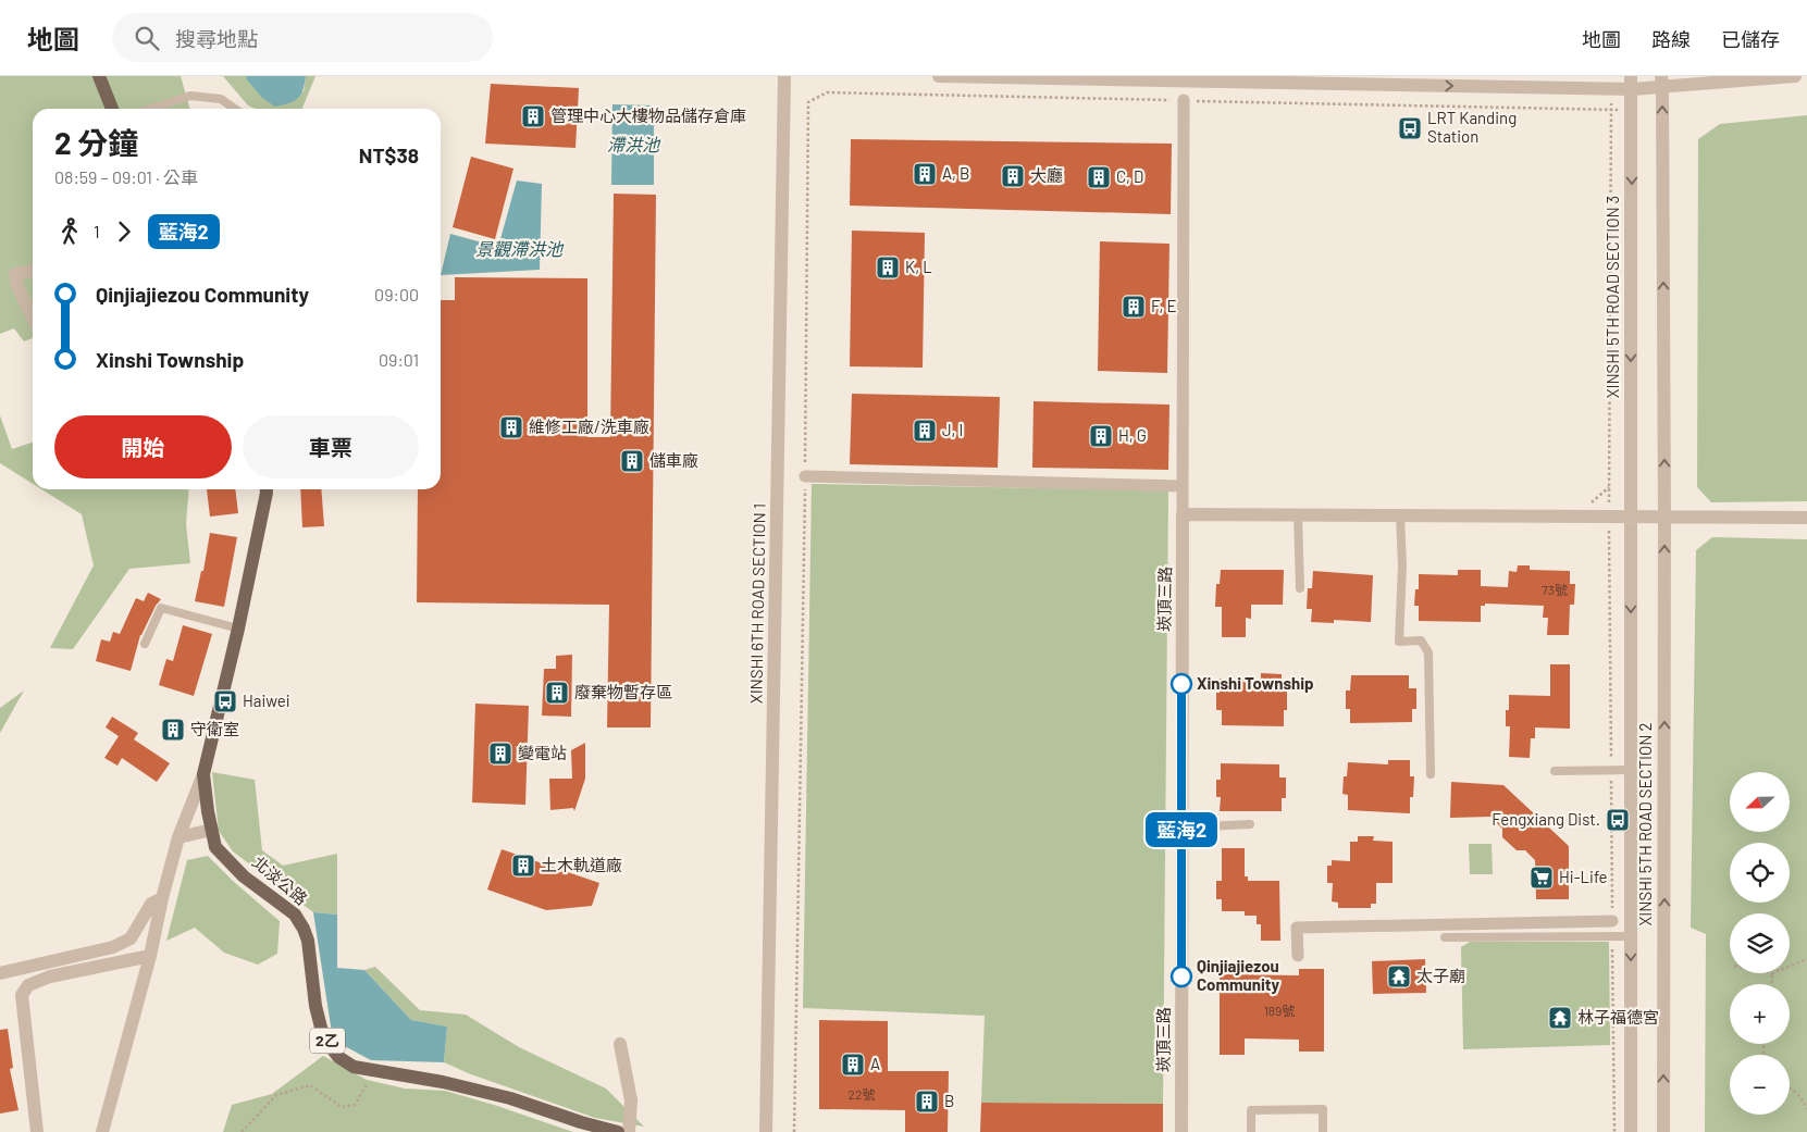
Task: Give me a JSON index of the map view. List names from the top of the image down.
{
  "streets": {
    "main road": ["北淡公路", "2乙"],
    "street": [
      "XINSHI 5TH ROAD SECTION 3",
      "崁頂三路",
      "XINSHI 6TH ROAD SECTION 1",
      "XINSHI 5TH ROAD SECTION 2"
    ]
  },
  "crossings": [
    ["XINSHI 5TH ROAD SECTION 3", "XINSHI 5TH ROAD SECTION 2"]
  ],
  "water": ["滯洪池", "景觀滯洪池"],
  "places": {
    "building": [
      "管理中心大樓物品儲存倉庫",
      "A, B",
      "大廳",
      "C, D",
      "K, L",
      "F, E",
      "維修工廠/洗車廠",
      "J, I",
      "H, G",
      "儲車廠",
      "廢棄物暫存區",
      "守衛室",
      "變電站",
      "土木軌道廠",
      "A",
      "B"
    ],
    "bus stop": ["LRT Kanding Station", "Haiwei", "Fengxiang Dist."],
    "other": ["Xinshi Township", "Qinjiajiezou Community"],
    "supermarket": ["Hi-Life"],
    "temple": ["太子廟", "林子福德宮"]
  },
  "lines": ["bus line 藍海2"],
  "house_numbers": ["73號", "189號", "22號"],
  "north": "left",
  "page": {
    "header": "地圖",
    "search": "搜尋地點",
    "nav": ["地圖", "路線", "已儲存"],
    "on_map": "藍海2",
    "heading": ["2 分鐘", "08:59 – 09:01 · 公車", "NT$38"],
    "legs": ["1", "藍海2"],
    "list": [
      {
        "name": "Qinjiajiezou Community",
        "value": "09:00"
      },
      {
        "name": "Xinshi Township",
        "value": "09:01"
      }
    ],
    "buttons": ["開始", "車票"],
    "map_buttons": ["+", "−"]
  }
}
